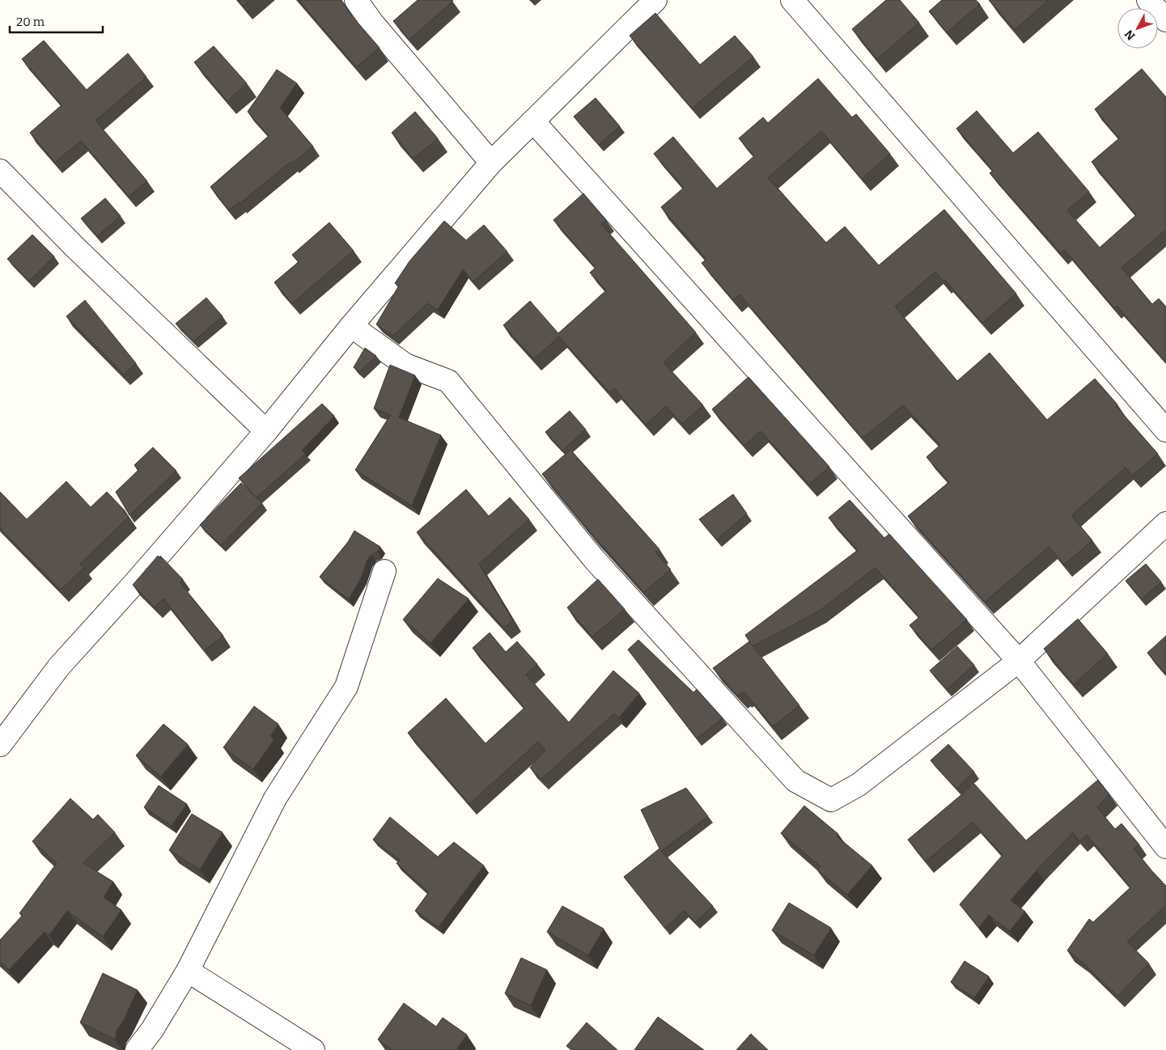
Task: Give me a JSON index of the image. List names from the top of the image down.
{
  "scale_bar": "20 m",
  "north": "bottom left"
}
